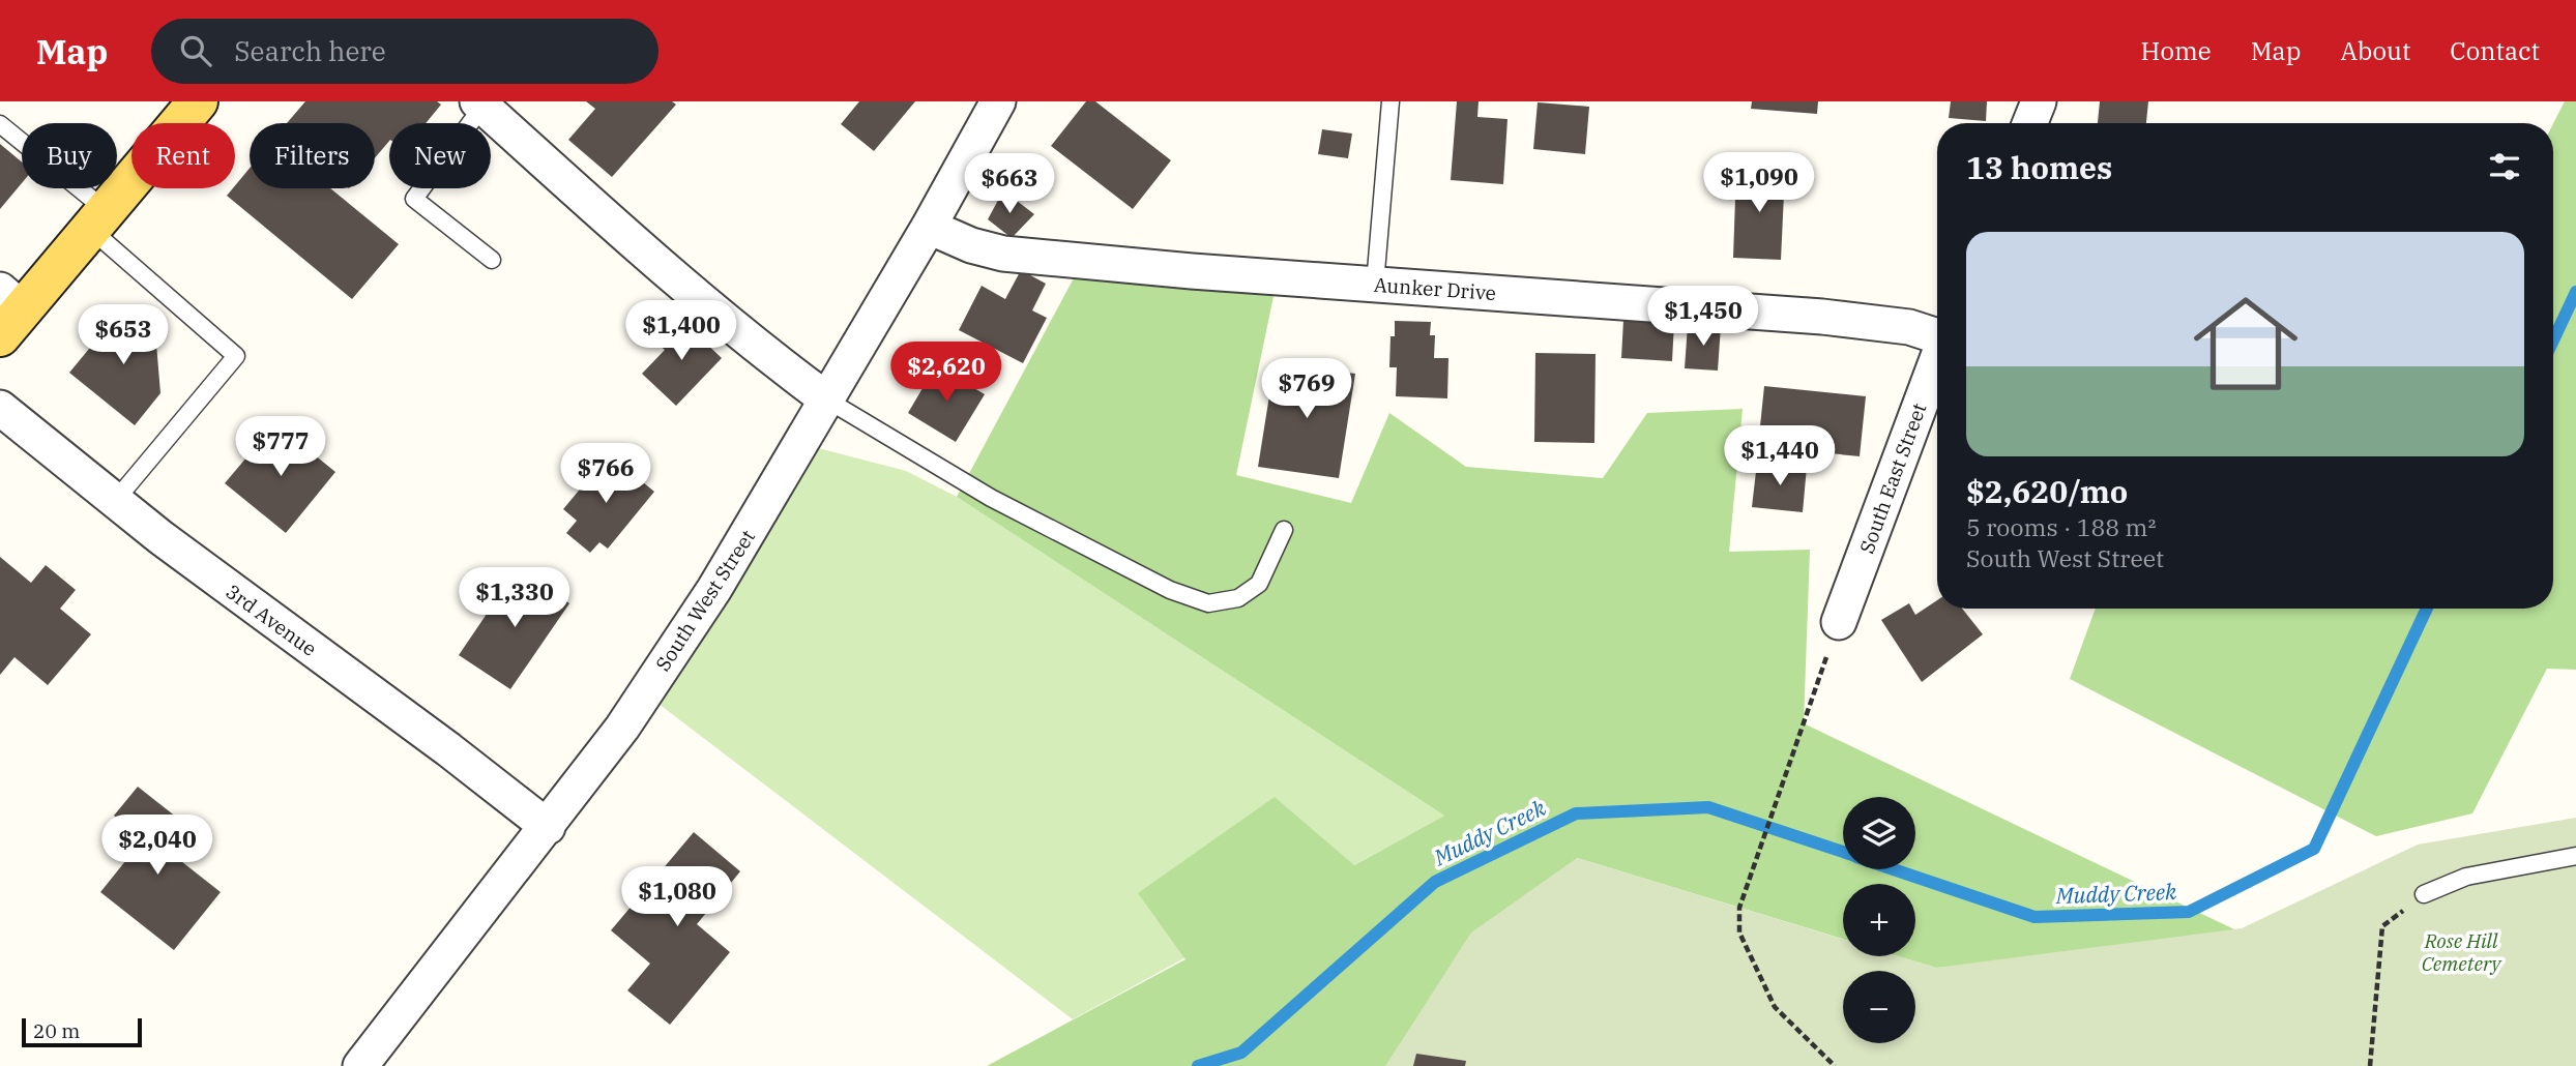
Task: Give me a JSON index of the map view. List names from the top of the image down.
{
  "streets": {
    "street": [
      "Aunker Drive",
      "South East Street",
      "South West Street",
      "3rd Avenue"
    ]
  },
  "crossings": [
    ["Aunker Drive", "South West Street"],
    ["South West Street", "3rd Avenue"]
  ],
  "water": ["Muddy Creek"],
  "parks": ["Rose Hill Cemetery"],
  "scale_bar": "20 m",
  "page": {
    "header": "Map",
    "search": "Search here",
    "nav": [
      "Home",
      "Map",
      "About",
      "Contact"
    ],
    "chip": [
      "Buy",
      "Rent",
      "Filters",
      "New"
    ],
    "heading": "13 homes",
    "price": [
      "$1,090",
      "$663",
      "$1,450",
      "$1,400",
      "$653",
      "$2,620",
      "$769",
      "$777",
      "$1,440",
      "$766",
      "$1,330",
      "$2,040",
      "$1,080"
    ],
    "list": [
      {
        "name": "$2,620/mo",
        "note": "5 rooms · 188 m² · South West Street"
      }
    ],
    "map_buttons": ["+", "−"],
    "scale": "20 m"
  }
}
